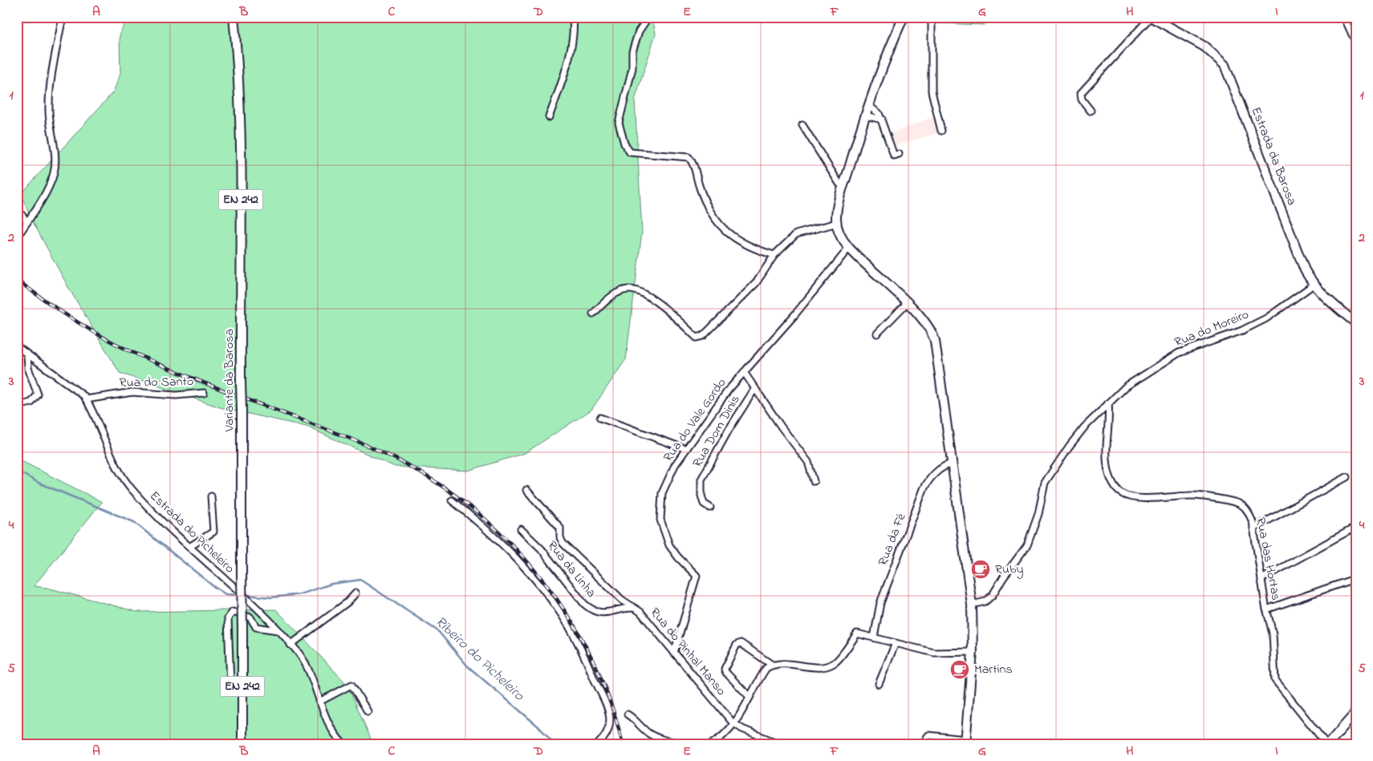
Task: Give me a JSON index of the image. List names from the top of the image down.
{
  "streets": {
    "main road": ["Estrada da Barosa", "EN 242", "Variante da Barosa"],
    "street": [
      "Rua do Moreiro",
      "Rua do Santo",
      "Rua do Vale Gordo",
      "Rua Dom Dinis",
      "Estrada do Picheleiro",
      "Rua da Fé",
      "Rua das Hortas",
      "Rua da Linha",
      "Rua do Pinhal Manso"
    ]
  },
  "crossings": [
    ["Estrada da Barosa", "Rua do Moreiro"],
    ["Rua do Moreiro", "Rua das Hortas"],
    ["Rua do Santo", "Estrada do Picheleiro"],
    ["Rua do Vale Gordo", "Rua do Pinhal Manso"],
    ["Rua da Linha", "Rua do Pinhal Manso"]
  ],
  "water": ["Ribeiro do Picheleiro"],
  "places": {
    "cafe": ["Ruby", "Martins"]
  },
  "grid": {
    "columns": [
      "A",
      "B",
      "C",
      "D",
      "E",
      "F",
      "G",
      "H",
      "I"
    ],
    "rows": [
      "1",
      "2",
      "3",
      "4",
      "5"
    ]
  }
}
